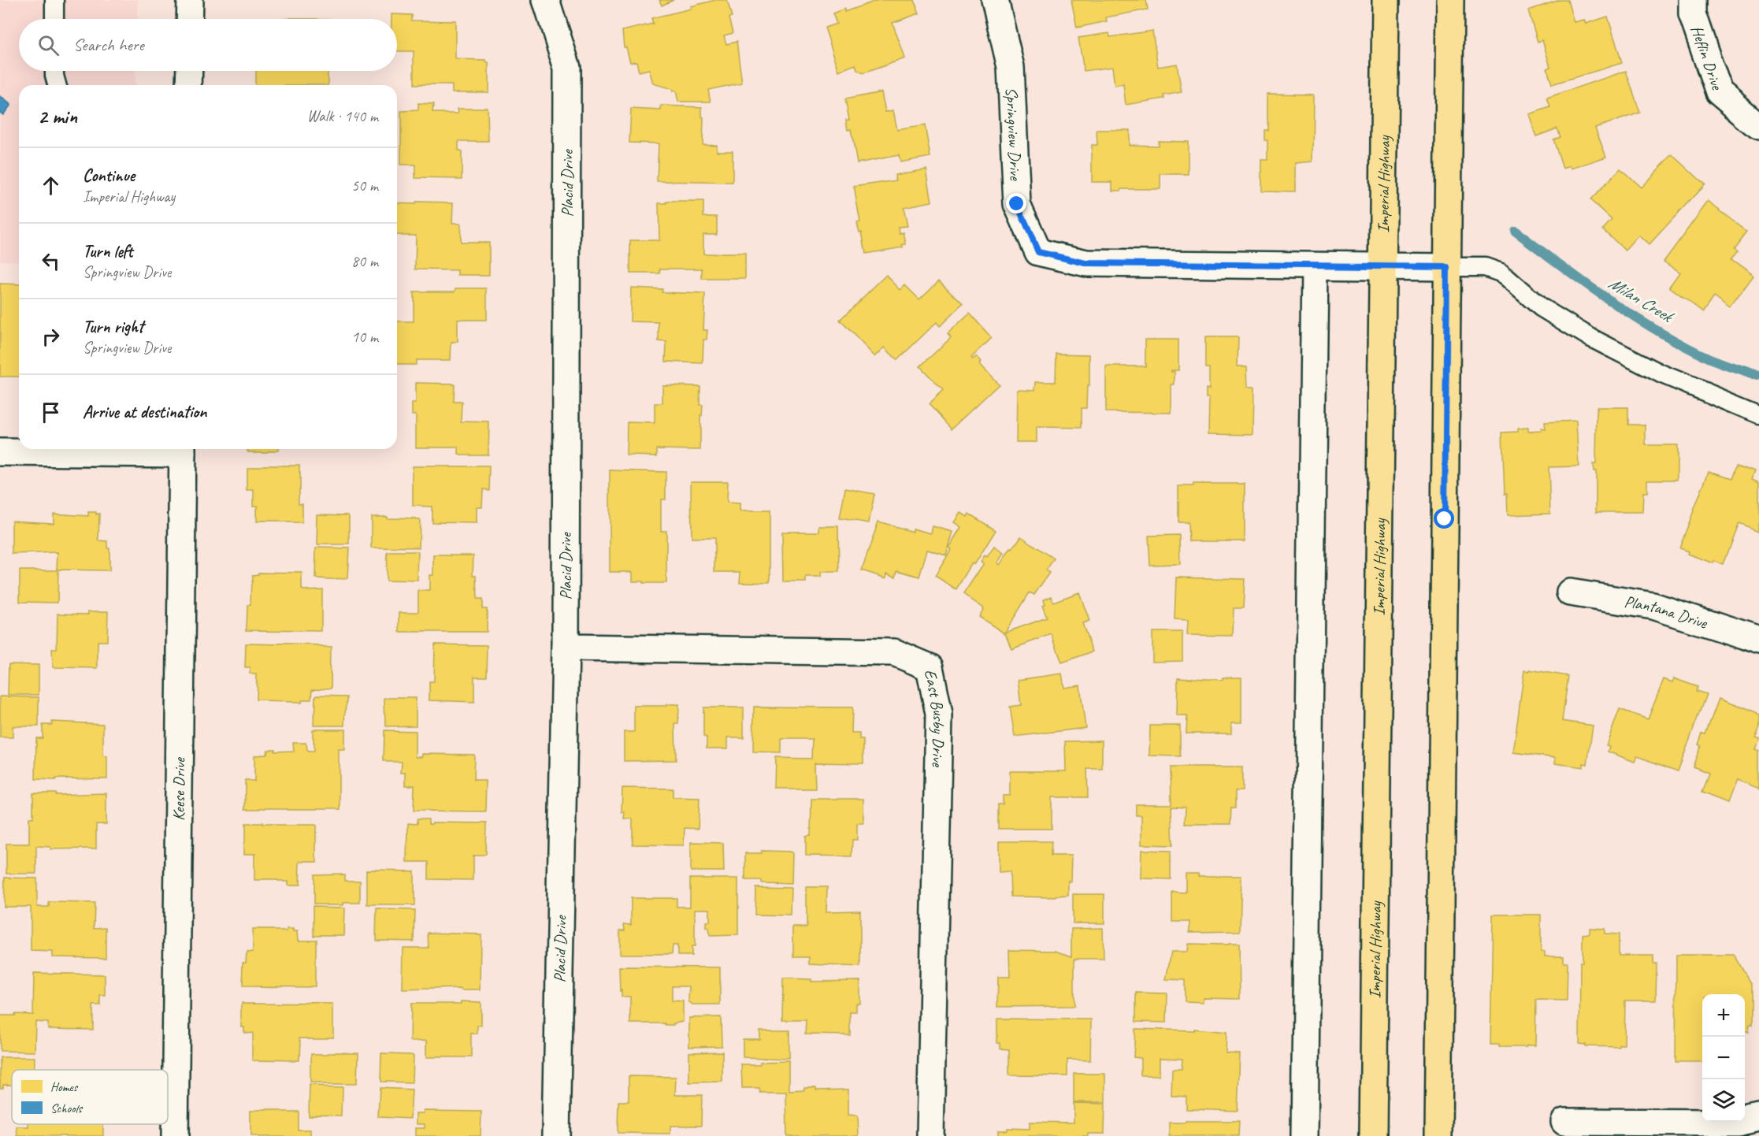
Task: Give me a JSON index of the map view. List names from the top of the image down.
{
  "streets": {
    "main road": ["Imperial Highway"],
    "street": [
      "Heflin Drive",
      "Springview Drive",
      "Placid Drive",
      "Plantana Drive",
      "East Busby Drive",
      "Keese Drive"
    ]
  },
  "crossings": [
    ["Springview Drive", "Imperial Highway"],
    ["Placid Drive", "East Busby Drive"]
  ],
  "water": ["Milan Creek"],
  "legend": ["Homes", "Schools"],
  "page": {
    "search": "Search here",
    "heading": ["2 min", "Walk · 140 m"],
    "list": [
      ["Continue", "Imperial Highway", "50 m"],
      ["Turn left", "Springview Drive", "80 m"],
      ["Turn right", "Springview Drive", "10 m"],
      "Arrive at destination"
    ],
    "map_buttons": ["+", "−"]
  }
}
